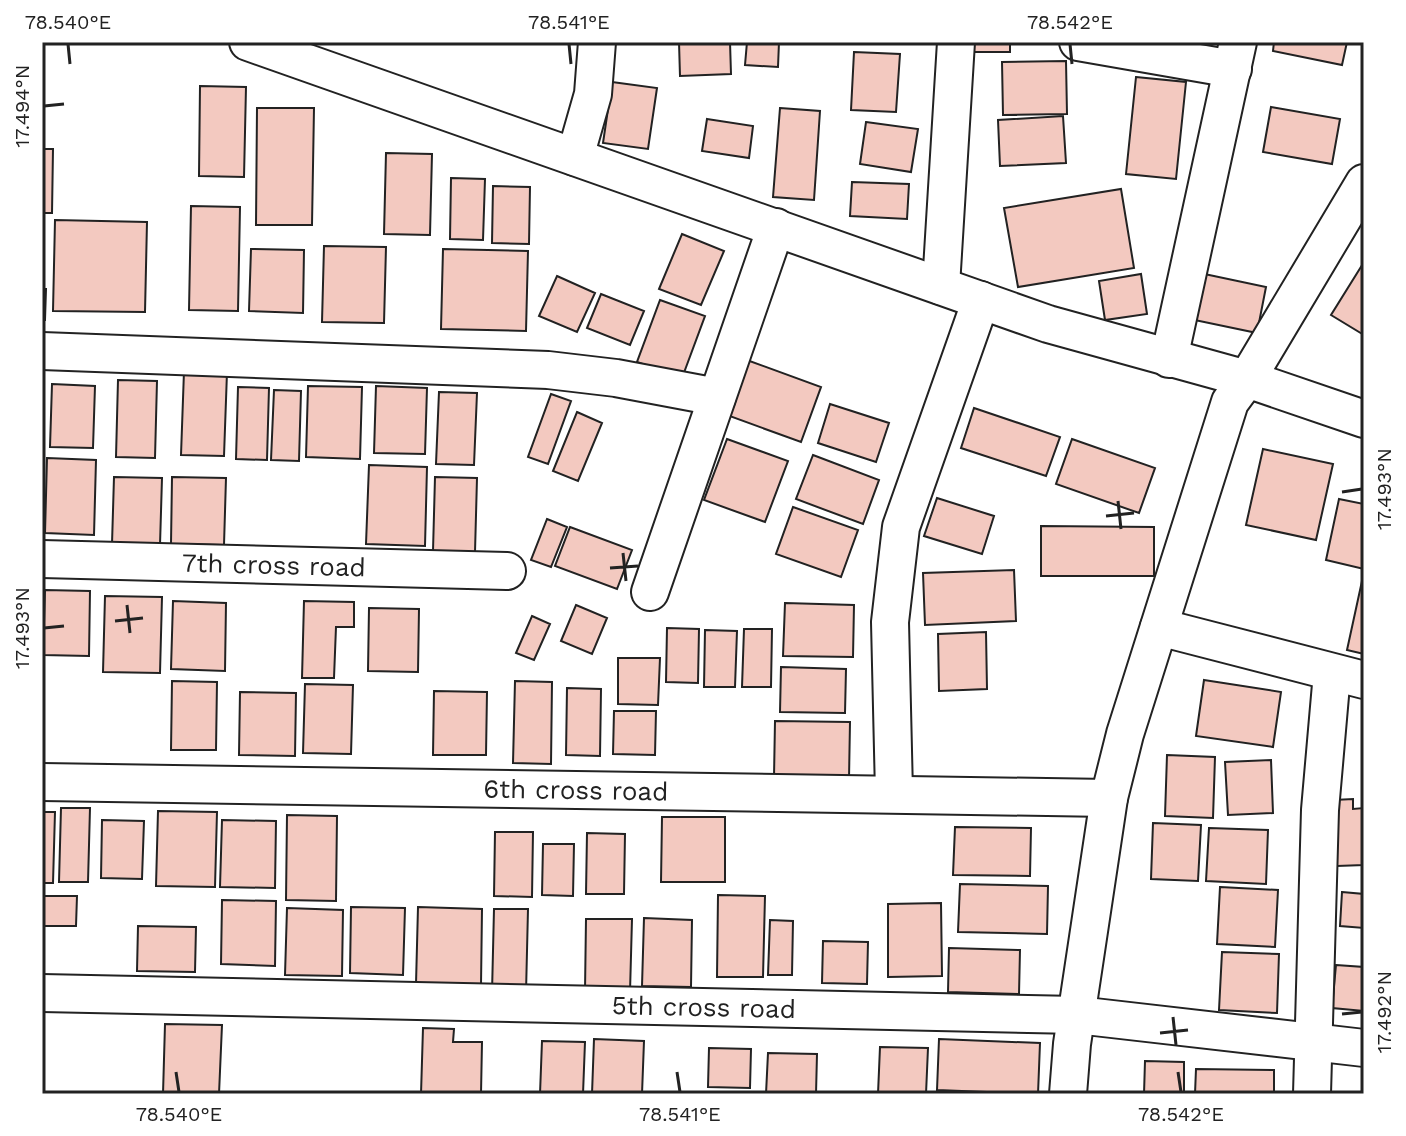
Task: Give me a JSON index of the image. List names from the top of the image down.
{
  "streets": {
    "street": ["7th cross road", "6th cross road", "5th cross road"]
  },
  "coordinates": [
    "78.540°E",
    "78.541°E",
    "78.542°E",
    "17.494°N",
    "17.493°N",
    "17.492°N"
  ]
}
